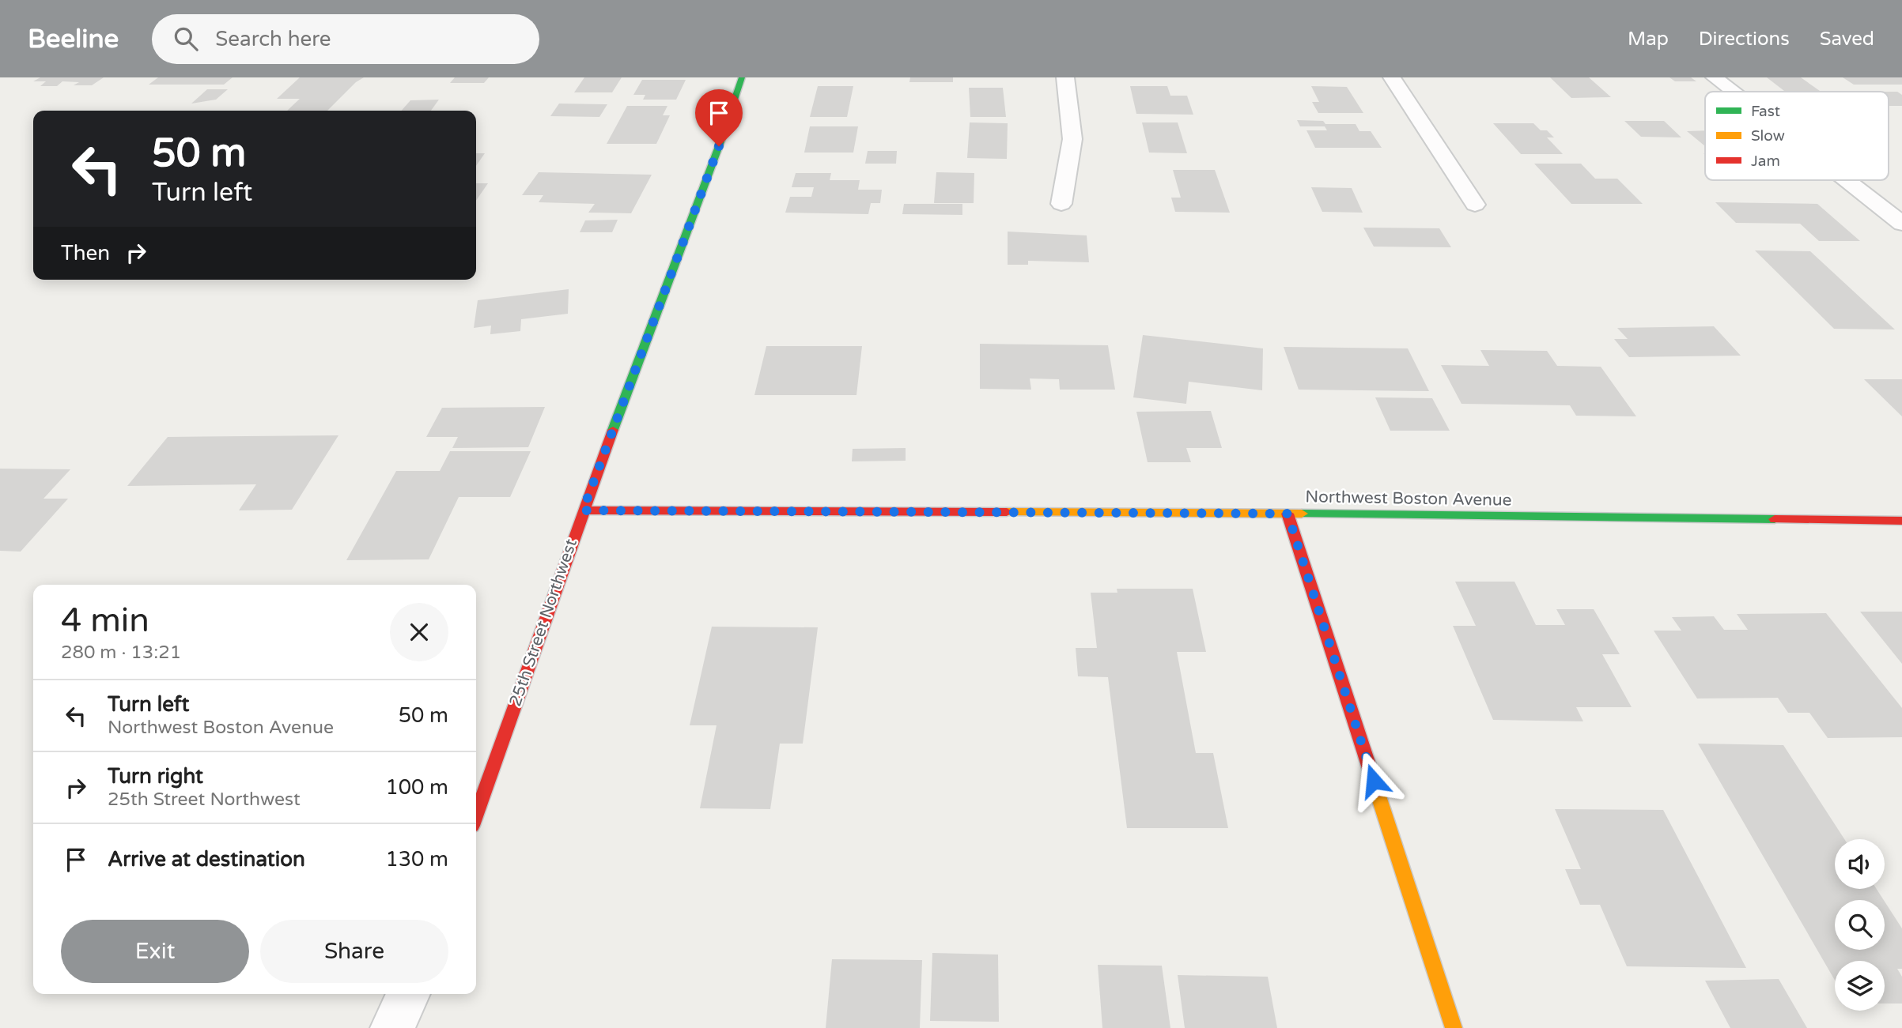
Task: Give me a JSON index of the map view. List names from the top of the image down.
{
  "streets": {
    "street": ["Northwest Boston Avenue", "25th Street Northwest"]
  },
  "crossings": [
    ["Northwest Boston Avenue", "25th Street Northwest"]
  ],
  "legend": ["Fast", "Slow", "Jam"],
  "page": {
    "header": "Beeline",
    "search": "Search here",
    "nav": ["Map", "Directions", "Saved"],
    "turn": ["50 m", "Turn left"],
    "then": "Then",
    "heading": ["4 min", "280 m · 13:21"],
    "list": [
      {
        "name": "Turn left",
        "note": "Northwest Boston Avenue",
        "value": "50 m"
      },
      {
        "name": "Turn right",
        "note": "25th Street Northwest",
        "value": "100 m"
      },
      {
        "name": "Arrive at destination",
        "value": "130 m"
      }
    ],
    "buttons": ["Exit", "Share"]
  }
}
